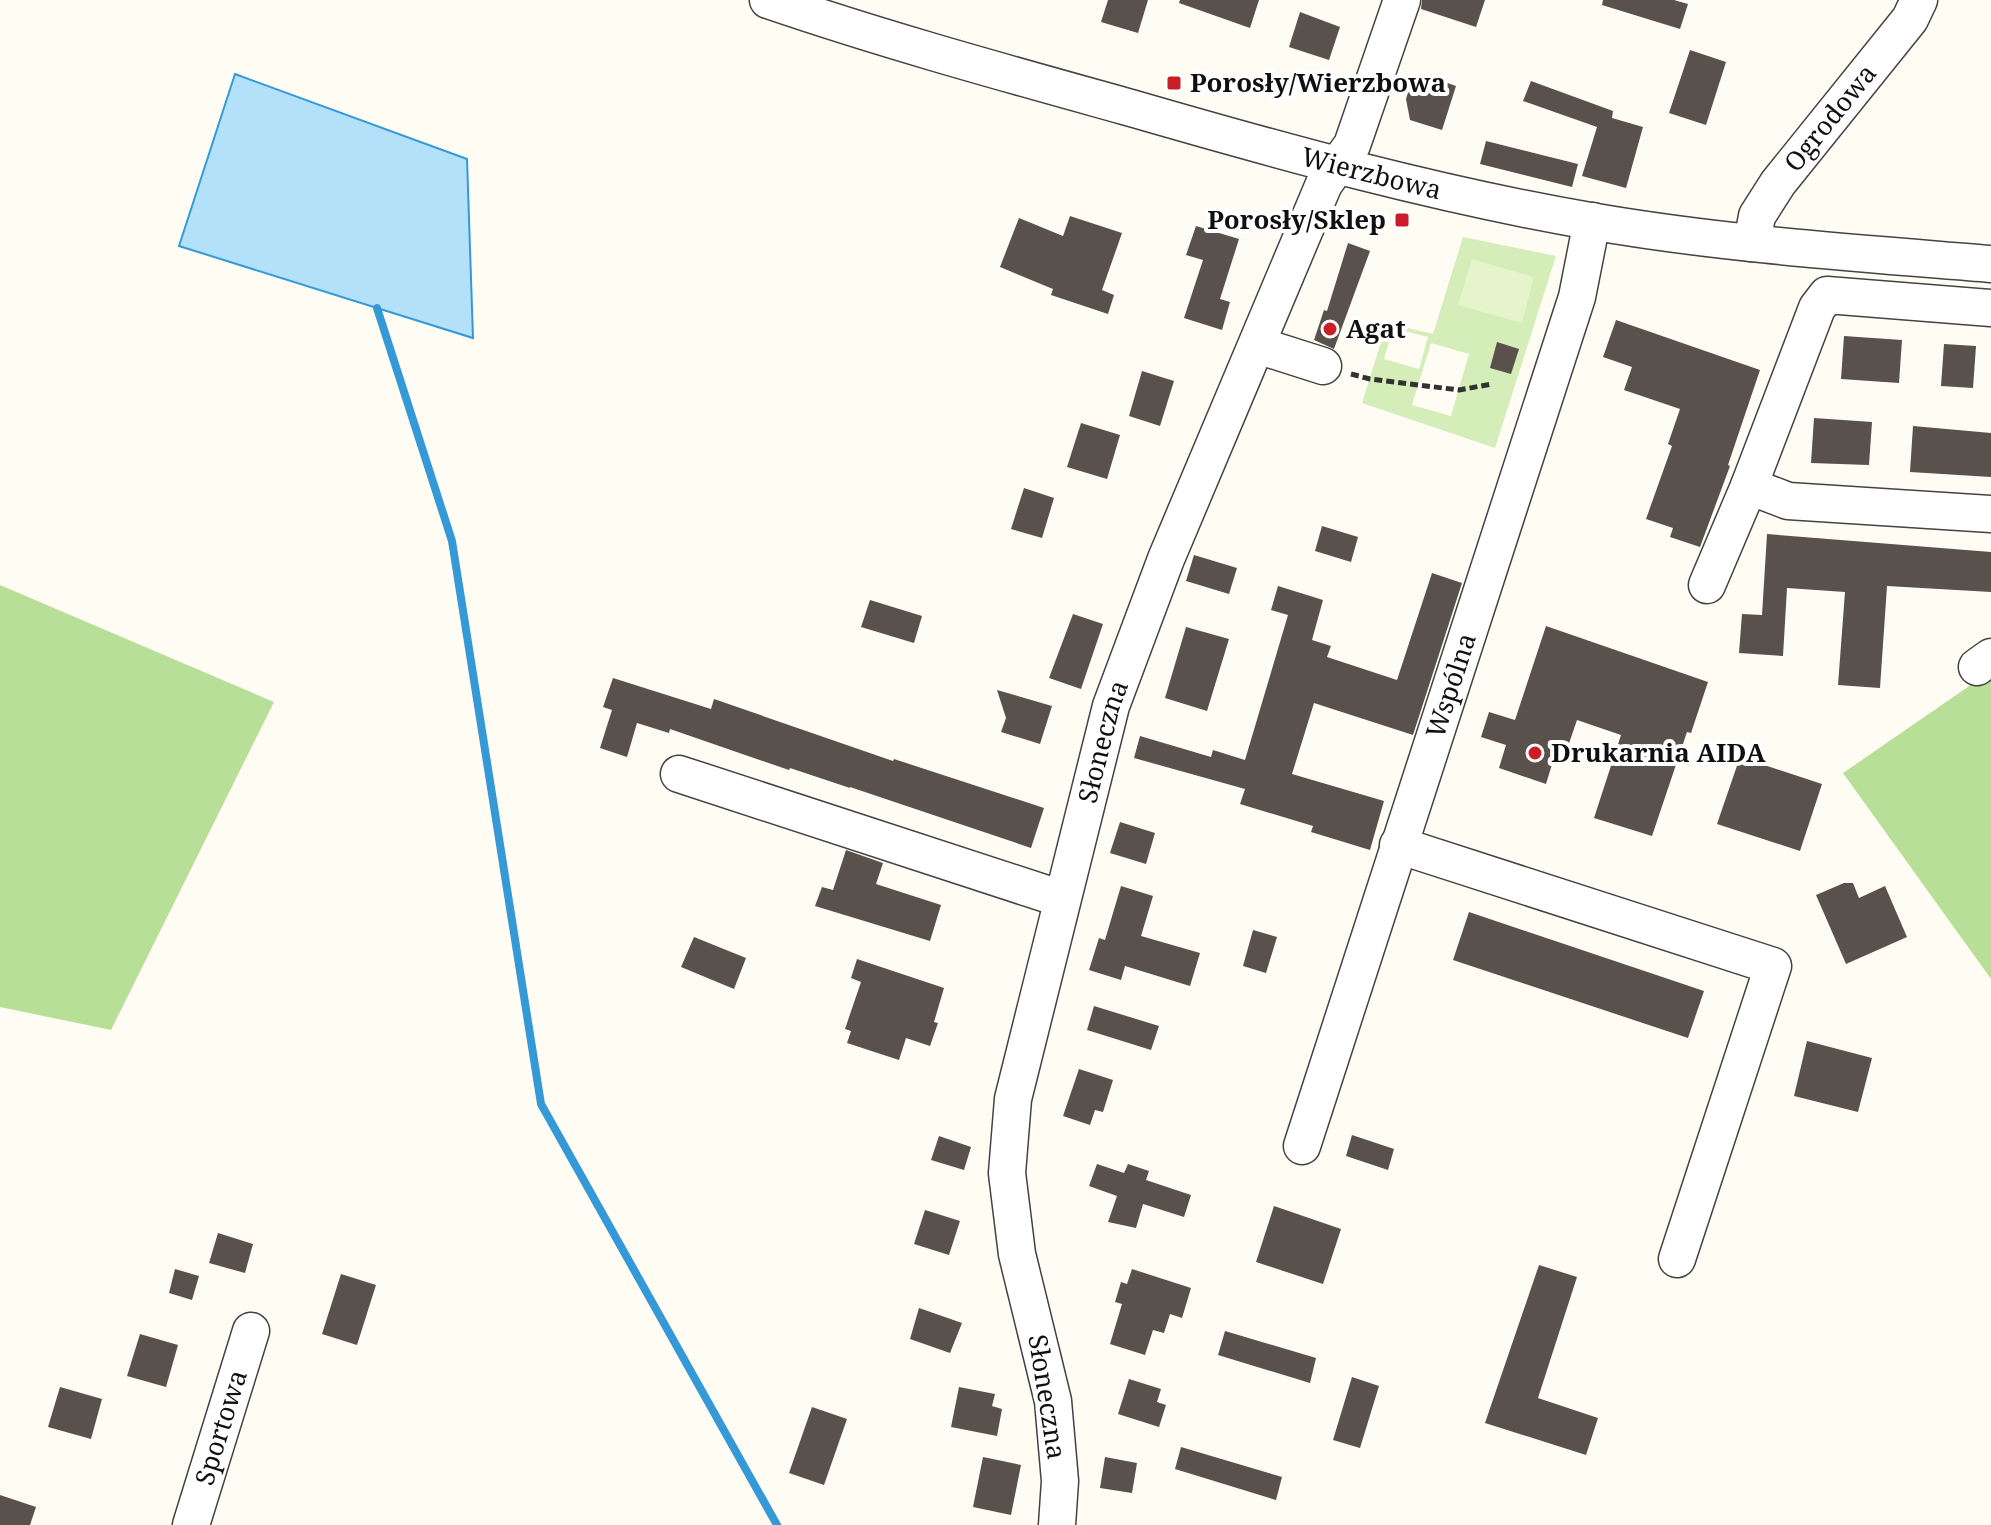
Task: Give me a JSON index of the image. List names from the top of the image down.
{
  "streets": {
    "street": [
      "Ogrodowa",
      "Wierzbowa",
      "Wspólna",
      "Słoneczna",
      "Sportowa"
    ]
  },
  "crossings": [
    ["Ogrodowa", "Wierzbowa"],
    ["Wierzbowa", "Wspólna"],
    ["Wierzbowa", "Słoneczna"]
  ],
  "places": {
    "transit": ["Porosły/Wierzbowa", "Porosły/Sklep"],
    "other": ["Agat", "Drukarnia AIDA"]
  }
}
